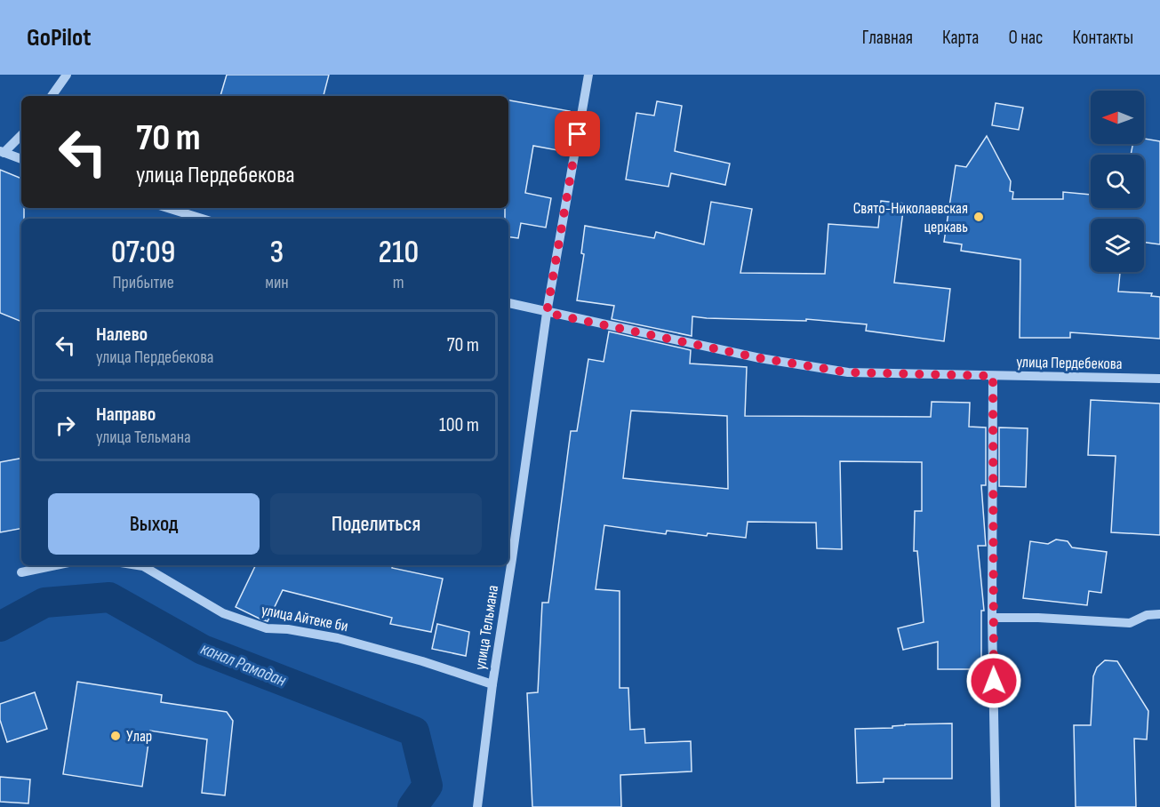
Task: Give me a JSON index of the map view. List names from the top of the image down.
{
  "streets": {
    "street": ["улица Пердебекова", "улица Айтеке би", "улица Тельмана"]
  },
  "crossings": [
    ["улица Пердебекова", "улица Тельмана"],
    ["улица Айтеке би", "улица Тельмана"]
  ],
  "water": ["канал Рамадан"],
  "places": ["Свято-Николаевская церкавь", "Улар"],
  "north": "left",
  "page": {
    "header": "GoPilot",
    "nav": [
      "Главная",
      "Карта",
      "О нас",
      "Контакты"
    ],
    "turn": ["70 m", "улица Пердебекова"],
    "eta": [
      "07:09",
      "Прибытие",
      "3",
      "мин",
      "210",
      "m"
    ],
    "list": [
      {
        "name": "Налево",
        "note": "улица Пердебекова",
        "value": "70 m"
      },
      {
        "name": "Направо",
        "note": "улица Тельмана",
        "value": "100 m"
      }
    ],
    "buttons": ["Выход", "Поделиться"]
  }
}
